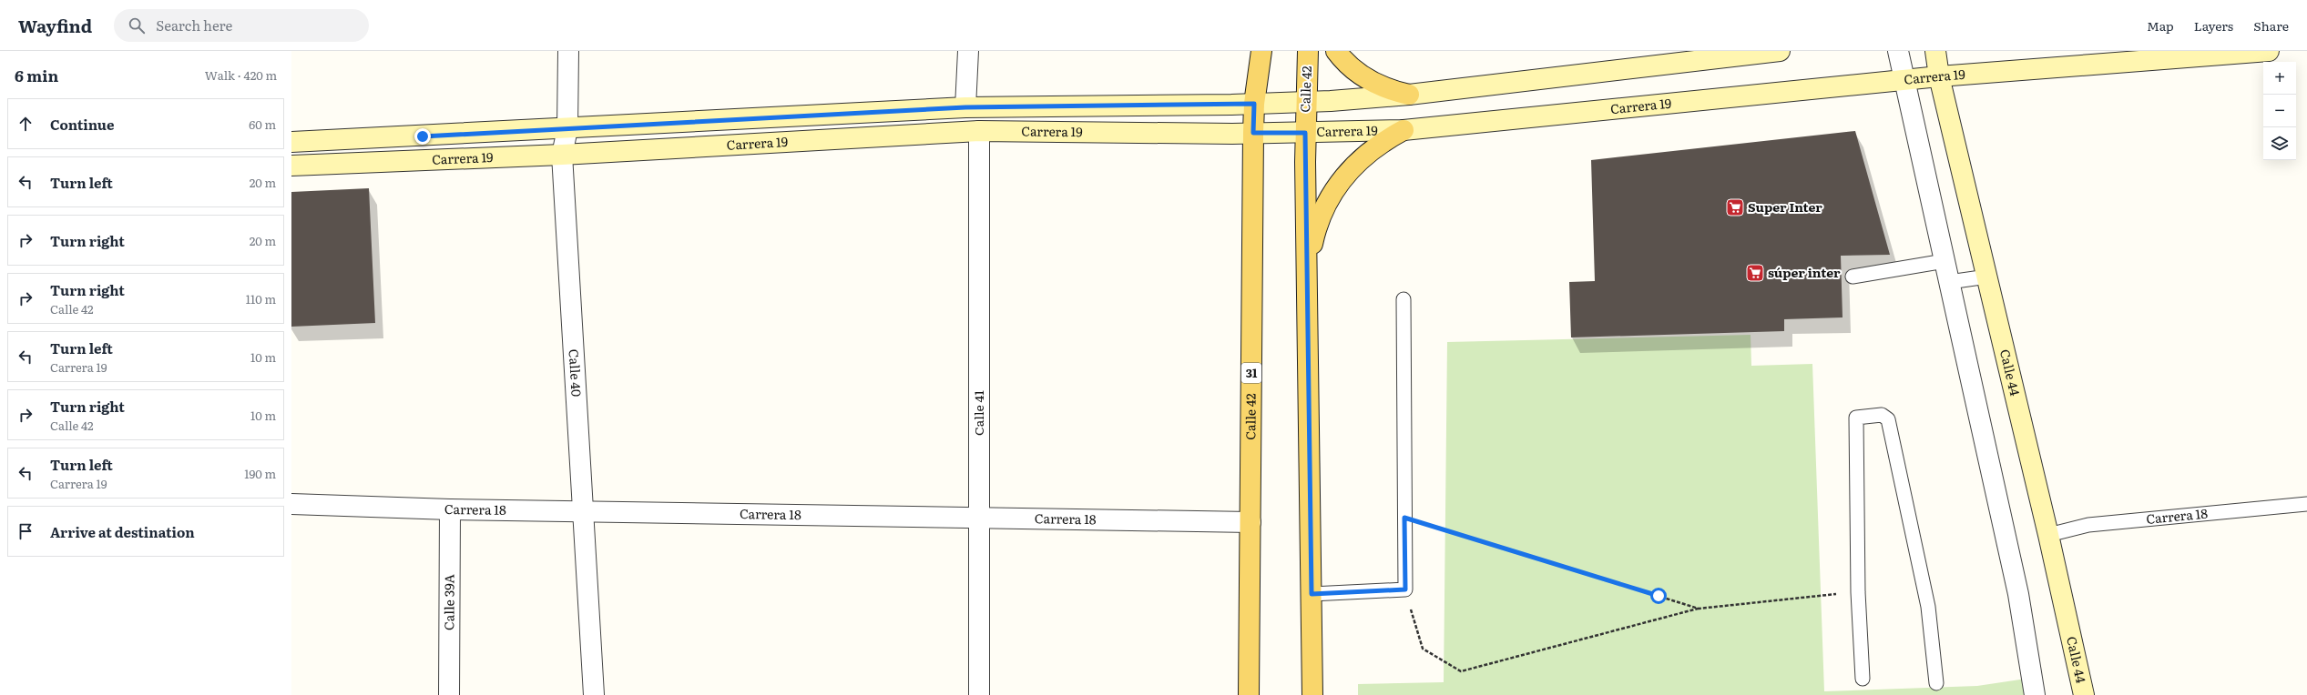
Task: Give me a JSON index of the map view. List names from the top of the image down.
{
  "streets": {
    "main road": [
      "Carrera 19",
      "Calle 42",
      "31",
      "Calle 44"
    ],
    "street": [
      "Calle 40",
      "Calle 41",
      "Carrera 18",
      "Calle 39A"
    ]
  },
  "crossings": [
    ["Carrera 19", "Calle 42"],
    ["Carrera 19", "Calle 40"],
    ["Carrera 19", "Calle 44"],
    ["Carrera 19", "Calle 41"],
    ["Calle 42", "Carrera 18"],
    ["Calle 40", "Carrera 18"],
    ["Calle 44", "Carrera 18"],
    ["Calle 41", "Carrera 18"],
    ["Carrera 18", "Calle 39A"]
  ],
  "places": {
    "supermarket": ["Super Inter", "súper inter"]
  },
  "page": {
    "header": "Wayfind",
    "search": "Search here",
    "nav": ["Map", "Layers", "Share"],
    "heading": ["6 min", "Walk · 420 m"],
    "map_buttons": ["+", "−"],
    "list": [
      ["Continue", "60 m"],
      ["Turn left", "20 m"],
      ["Turn right", "20 m"],
      ["Turn right", "Calle 42", "110 m"],
      ["Turn left", "Carrera 19", "10 m"],
      ["Turn right", "Calle 42", "10 m"],
      ["Turn left", "Carrera 19", "190 m"],
      "Arrive at destination"
    ]
  }
}
